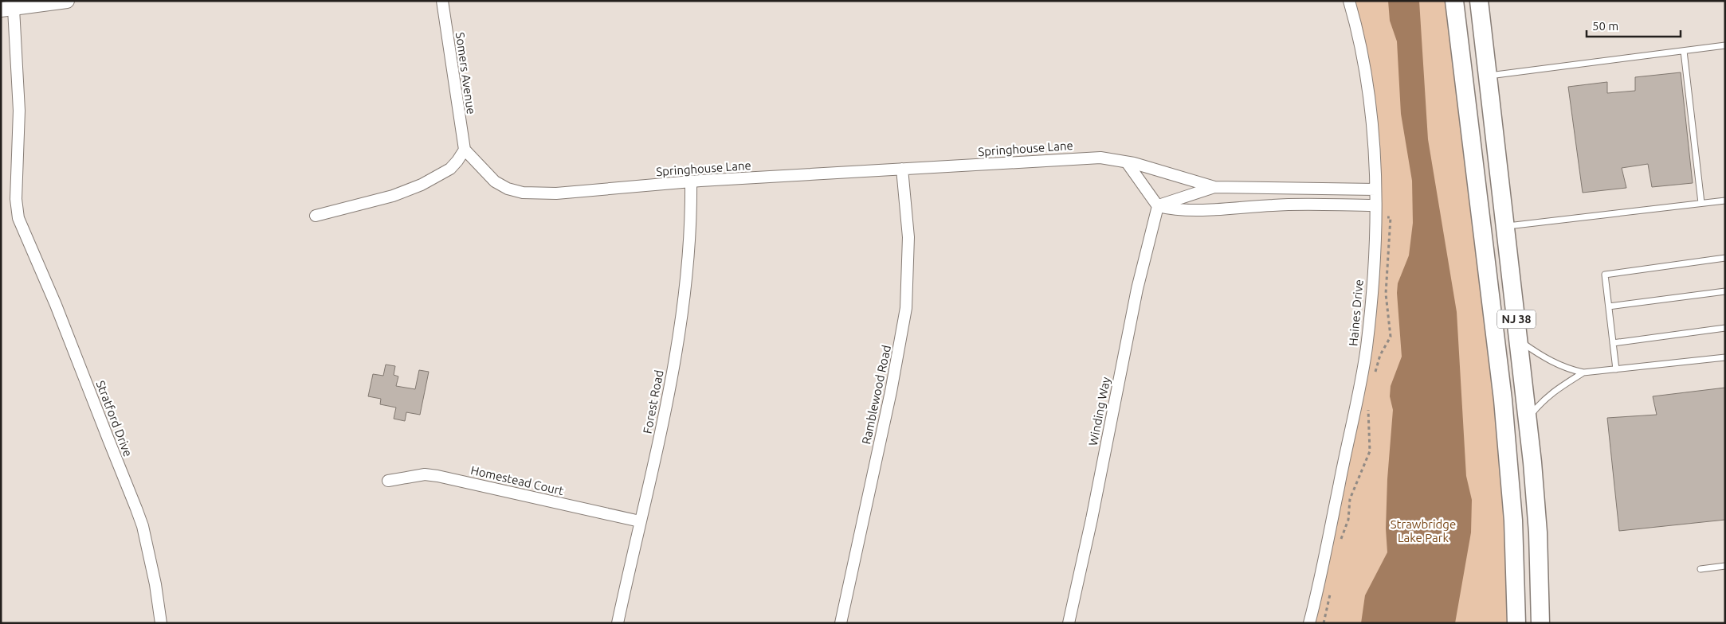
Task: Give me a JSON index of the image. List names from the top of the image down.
{
  "streets": {
    "highway": ["NJ 38"],
    "street": [
      "Somers Avenue",
      "Springhouse Lane",
      "Haines Drive",
      "Ramblewood Road",
      "Forest Road",
      "Winding Way",
      "Stratford Drive",
      "Homestead Court"
    ]
  },
  "crossings": [
    ["Somers Avenue", "Springhouse Lane"],
    ["Springhouse Lane", "Haines Drive"],
    ["Springhouse Lane", "Ramblewood Road"],
    ["Springhouse Lane", "Forest Road"],
    ["Springhouse Lane", "Winding Way"],
    ["Forest Road", "Homestead Court"]
  ],
  "parks": ["Strawbridge Lake Park"],
  "scale_bar": "50 m"
}
